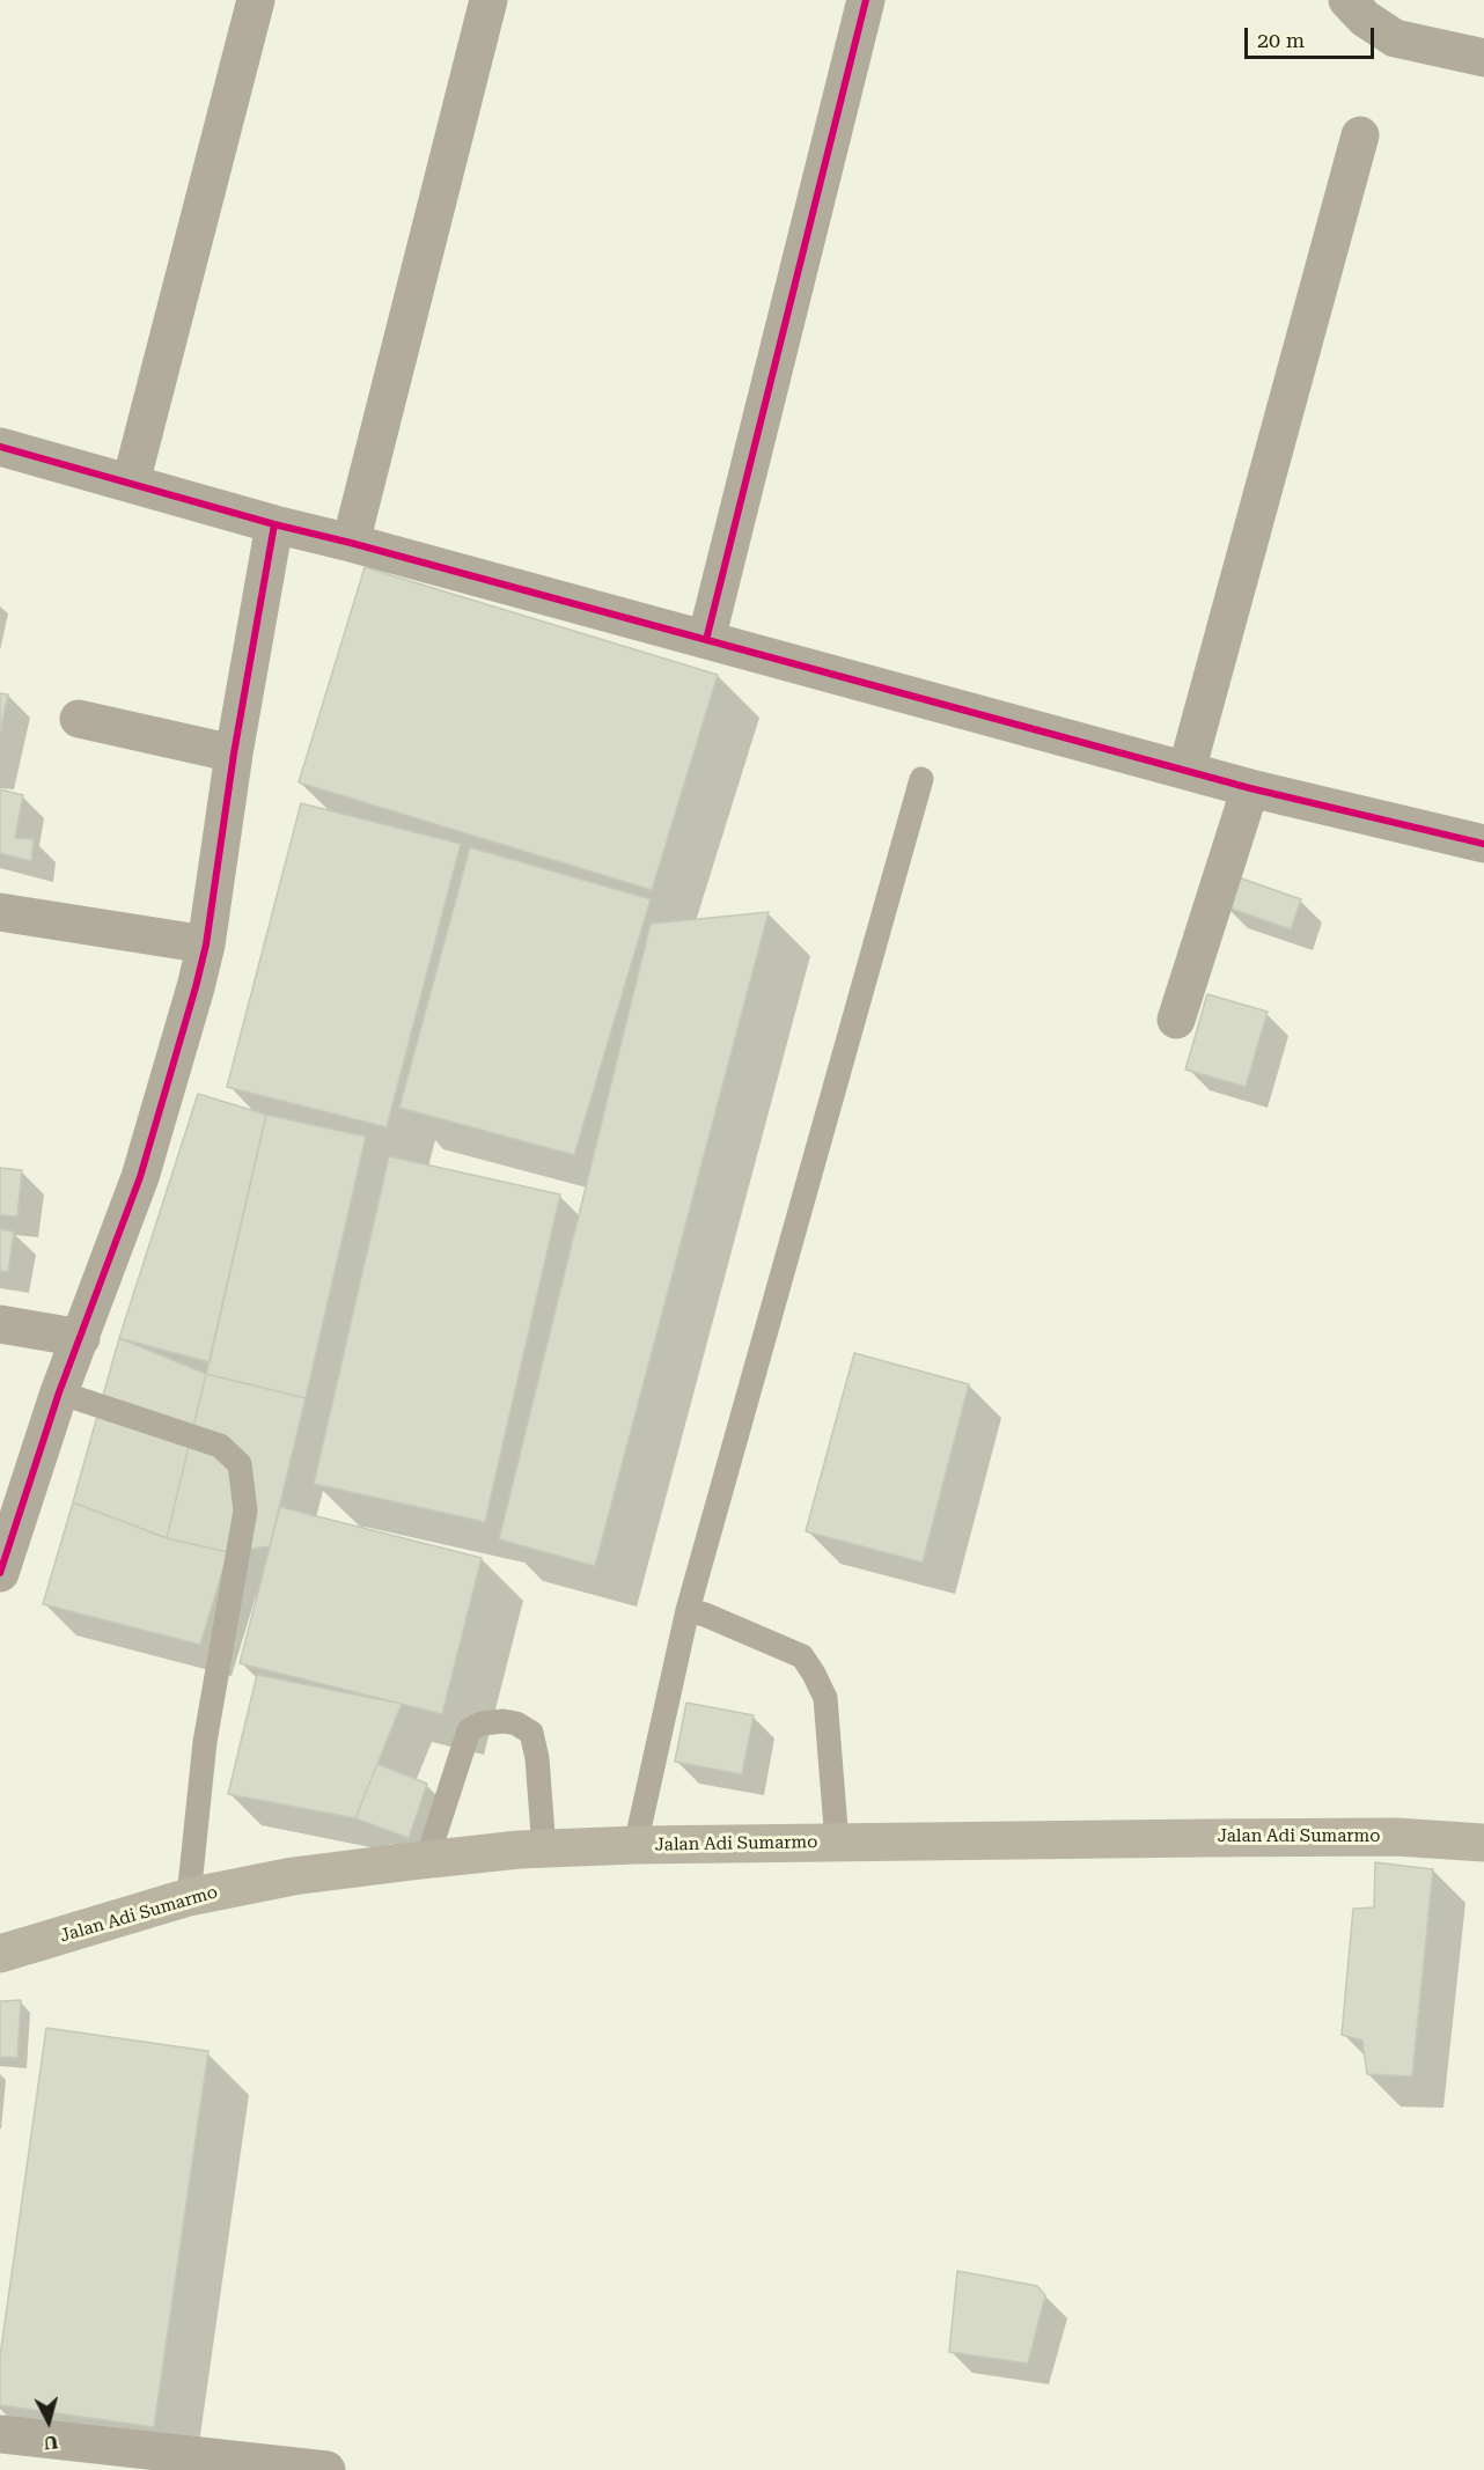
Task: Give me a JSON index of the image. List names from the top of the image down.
{
  "streets": {
    "main road": ["Jalan Adi Sumarmo"]
  },
  "scale_bar": "20 m",
  "north": "bottom"
}
